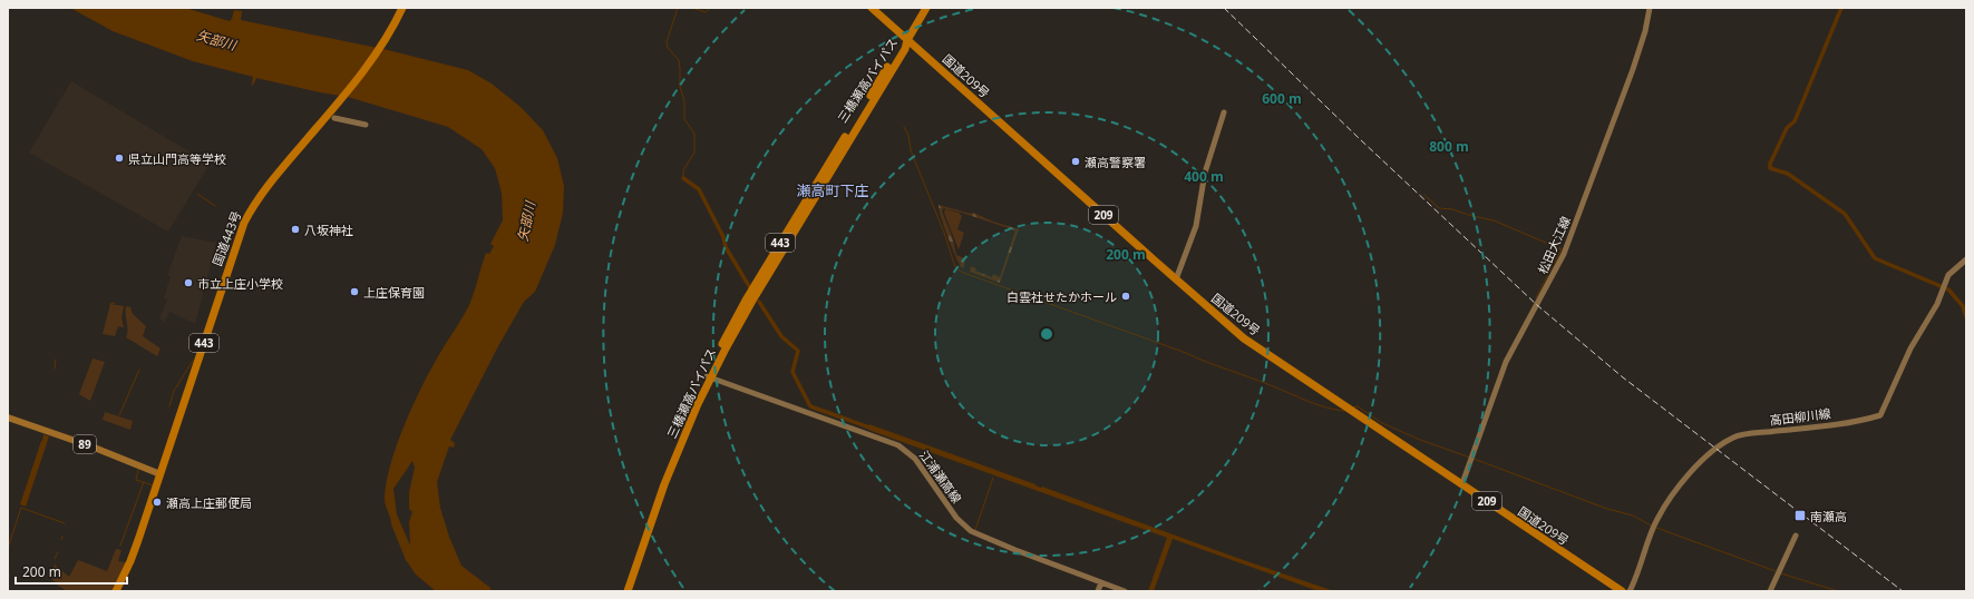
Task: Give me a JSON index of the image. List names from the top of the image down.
{
  "streets": {
    "highway": [
      "国道209号",
      "三橋瀬高バイパス",
      "209",
      "国道443号",
      "443"
    ],
    "main road": [
      "松田大江線",
      "高田柳川線",
      "89",
      "江浦瀬高線"
    ]
  },
  "crossings": [
    ["国道209号", "三橋瀬高バイパス"],
    ["国道209号", "443"],
    ["国道209号", "松田大江線"],
    ["三橋瀬高バイパス", "443"],
    ["三橋瀬高バイパス", "江浦瀬高線"],
    ["国道443号", "89"]
  ],
  "districts": ["瀬高町下庄"],
  "water": ["矢部川"],
  "places": {
    "other": [
      "県立山門高等学校",
      "瀬高警察署",
      "八坂神社",
      "市立上庄小学校",
      "上庄保育園",
      "白雲社せたかホール",
      "瀬高上庄郵便局"
    ],
    "transit": ["南瀬高"]
  },
  "scale_bar": "200 m",
  "rings": [
    "600 m",
    "800 m",
    "400 m",
    "200 m"
  ]
}
